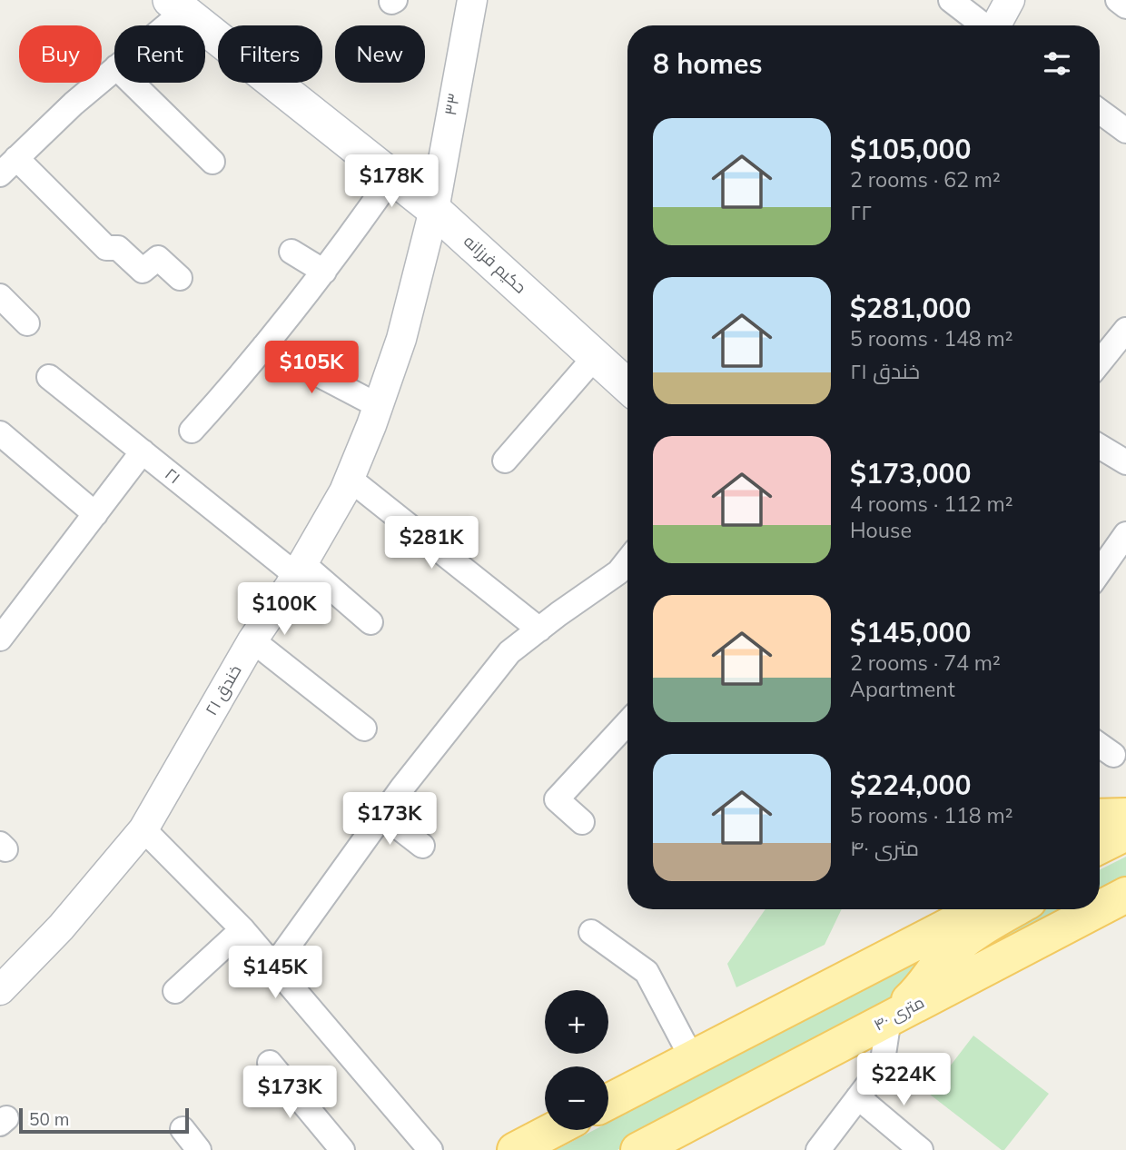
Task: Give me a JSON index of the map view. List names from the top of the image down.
{
  "streets": {
    "main road": ["حکیم فرزانه", "۴۰ متری"],
    "street": ["۳۳", "۲۱", "۲۱ خندق"]
  },
  "crossings": [
    ["۳۳", "حکیم فرزانه"],
    ["۳۳", "۲۱ خندق"],
    ["حکیم فرزانه", "۲۱ خندق"],
    ["۲۱", "۲۱ خندق"]
  ],
  "scale_bar": "50 m",
  "page": {
    "chip": [
      "Buy",
      "Rent",
      "Filters",
      "New"
    ],
    "heading": "8 homes",
    "list": [
      {
        "name": "$105,000",
        "note": "2 rooms · 62 m² · ۲۲"
      },
      {
        "name": "$281,000",
        "note": "5 rooms · 148 m² · ۲۱ خندق"
      },
      {
        "name": "$173,000",
        "note": "4 rooms · 112 m² · House"
      },
      {
        "name": "$145,000",
        "note": "2 rooms · 74 m² · Apartment"
      },
      {
        "name": "$224,000",
        "note": "5 rooms · 118 m² · ۴۰ متری"
      }
    ],
    "price": [
      "$178K",
      "$105K",
      "$281K",
      "$100K",
      "$173K",
      "$145K",
      "$224K",
      "$173K"
    ],
    "map_buttons": ["+", "−"],
    "scale": "50 m"
  }
}
